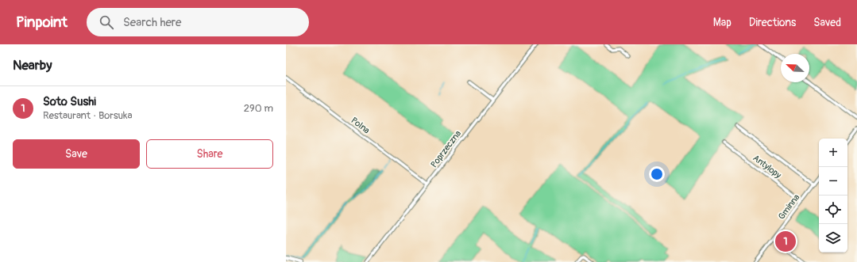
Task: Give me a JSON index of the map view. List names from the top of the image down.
{
  "streets": {
    "street": [
      "Polna",
      "Poprzeczna",
      "Antylopy",
      "Gminna"
    ]
  },
  "crossings": [
    ["Polna", "Poprzeczna"],
    ["Antylopy", "Gminna"]
  ],
  "north": "top left",
  "page": {
    "header": "Pinpoint",
    "search": "Search here",
    "nav": ["Map", "Directions", "Saved"],
    "heading": "Nearby",
    "list": [
      {
        "mark": "1",
        "name": "Soto Sushi",
        "note": "Restaurant · Borsuka",
        "value": "290 m"
      }
    ],
    "buttons": ["Save", "Share"],
    "map_buttons": ["+", "−"],
    "pins": "1"
  }
}
